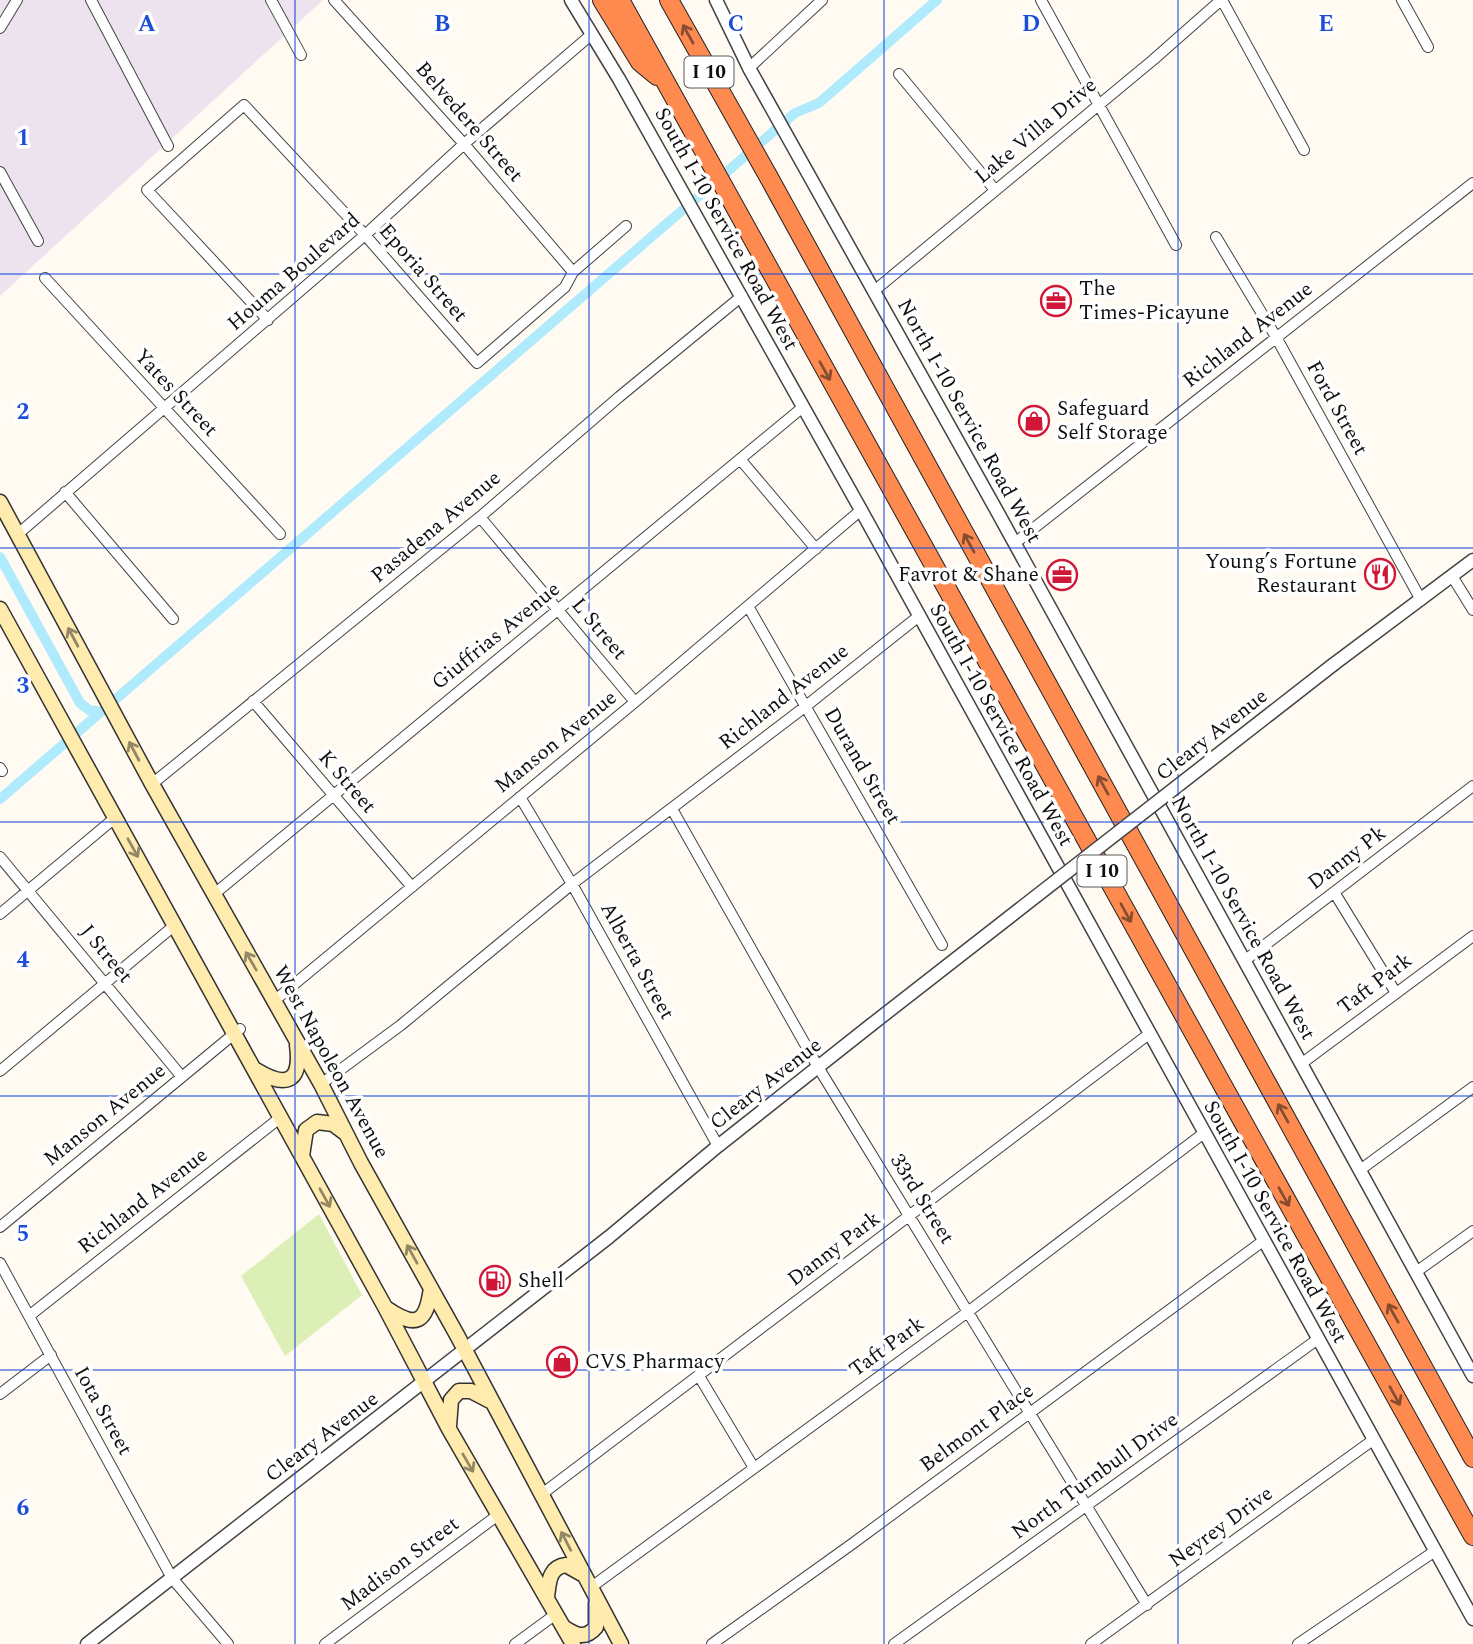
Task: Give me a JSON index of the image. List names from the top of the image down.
{
  "streets": {
    "highway": ["I 10"],
    "main road": ["West Napoleon Avenue"],
    "street": [
      "Belvedere Street",
      "Lake Villa Drive",
      "South I-10 Service Road West",
      "Houma Boulevard",
      "Eporia Street",
      "Richland Avenue",
      "Yates Street",
      "Ford Street",
      "North I-10 Service Road West",
      "Pasadena Avenue",
      "L Street",
      "Giuffrias Avenue",
      "Cleary Avenue",
      "Manson Avenue",
      "Durand Street",
      "K Street",
      "Danny Pk",
      "J Street",
      "Alberta Street",
      "Taft Park",
      "33rd Street",
      "Danny Park",
      "Iota Street",
      "Belmont Place",
      "North Turnbull Drive",
      "Neyrey Drive",
      "Madison Street"
    ]
  },
  "crossings": [
    ["Belvedere Street", "Houma Boulevard"],
    ["Belvedere Street", "Eporia Street"],
    ["Lake Villa Drive", "North I-10 Service Road West"],
    ["South I-10 Service Road West", "Houma Boulevard"],
    ["South I-10 Service Road West", "Richland Avenue"],
    ["South I-10 Service Road West", "Pasadena Avenue"],
    ["South I-10 Service Road West", "Giuffrias Avenue"],
    ["South I-10 Service Road West", "Manson Avenue"],
    ["South I-10 Service Road West", "Taft Park"],
    ["South I-10 Service Road West", "Danny Park"],
    ["South I-10 Service Road West", "Belmont Place"],
    ["South I-10 Service Road West", "North Turnbull Drive"],
    ["South I-10 Service Road West", "Neyrey Drive"],
    ["Houma Boulevard", "Eporia Street"],
    ["Houma Boulevard", "Yates Street"],
    ["Houma Boulevard", "West Napoleon Avenue"],
    ["Richland Avenue", "Ford Street"],
    ["Richland Avenue", "North I-10 Service Road West"],
    ["Richland Avenue", "Durand Street"],
    ["Richland Avenue", "Alberta Street"],
    ["Richland Avenue", "33rd Street"],
    ["Richland Avenue", "Iota Street"],
    ["Ford Street", "Cleary Avenue"],
    ["North I-10 Service Road West", "Danny Pk"],
    ["North I-10 Service Road West", "Taft Park"],
    ["Pasadena Avenue", "L Street"],
    ["Pasadena Avenue", "K Street"],
    ["Pasadena Avenue", "West Napoleon Avenue"],
    ["L Street", "Giuffrias Avenue"],
    ["L Street", "Manson Avenue"],
    ["Giuffrias Avenue", "K Street"],
    ["Giuffrias Avenue", "West Napoleon Avenue"],
    ["Cleary Avenue", "Alberta Street"],
    ["Cleary Avenue", "West Napoleon Avenue"],
    ["Cleary Avenue", "33rd Street"],
    ["Cleary Avenue", "Iota Street"],
    ["Manson Avenue", "Durand Street"],
    ["Manson Avenue", "K Street"],
    ["Manson Avenue", "J Street"],
    ["Manson Avenue", "Alberta Street"],
    ["Manson Avenue", "West Napoleon Avenue"],
    ["Taft Park", "West Napoleon Avenue"],
    ["Taft Park", "33rd Street"],
    ["West Napoleon Avenue", "Danny Park"],
    ["33rd Street", "Danny Park"],
    ["33rd Street", "Belmont Place"],
    ["33rd Street", "North Turnbull Drive"],
    ["33rd Street", "Neyrey Drive"]
  ],
  "places": {
    "office": ["The Times-Picayune", "Favrot & Shane"],
    "shop": ["Safeguard Self Storage", "CVS Pharmacy"],
    "restaurant": ["Young’s Fortune Restaurant"],
    "fuel station": ["Shell"]
  },
  "grid": {
    "columns": [
      "A",
      "B",
      "C",
      "D",
      "E"
    ],
    "rows": [
      "1",
      "2",
      "3",
      "4",
      "5",
      "6"
    ]
  }
}
